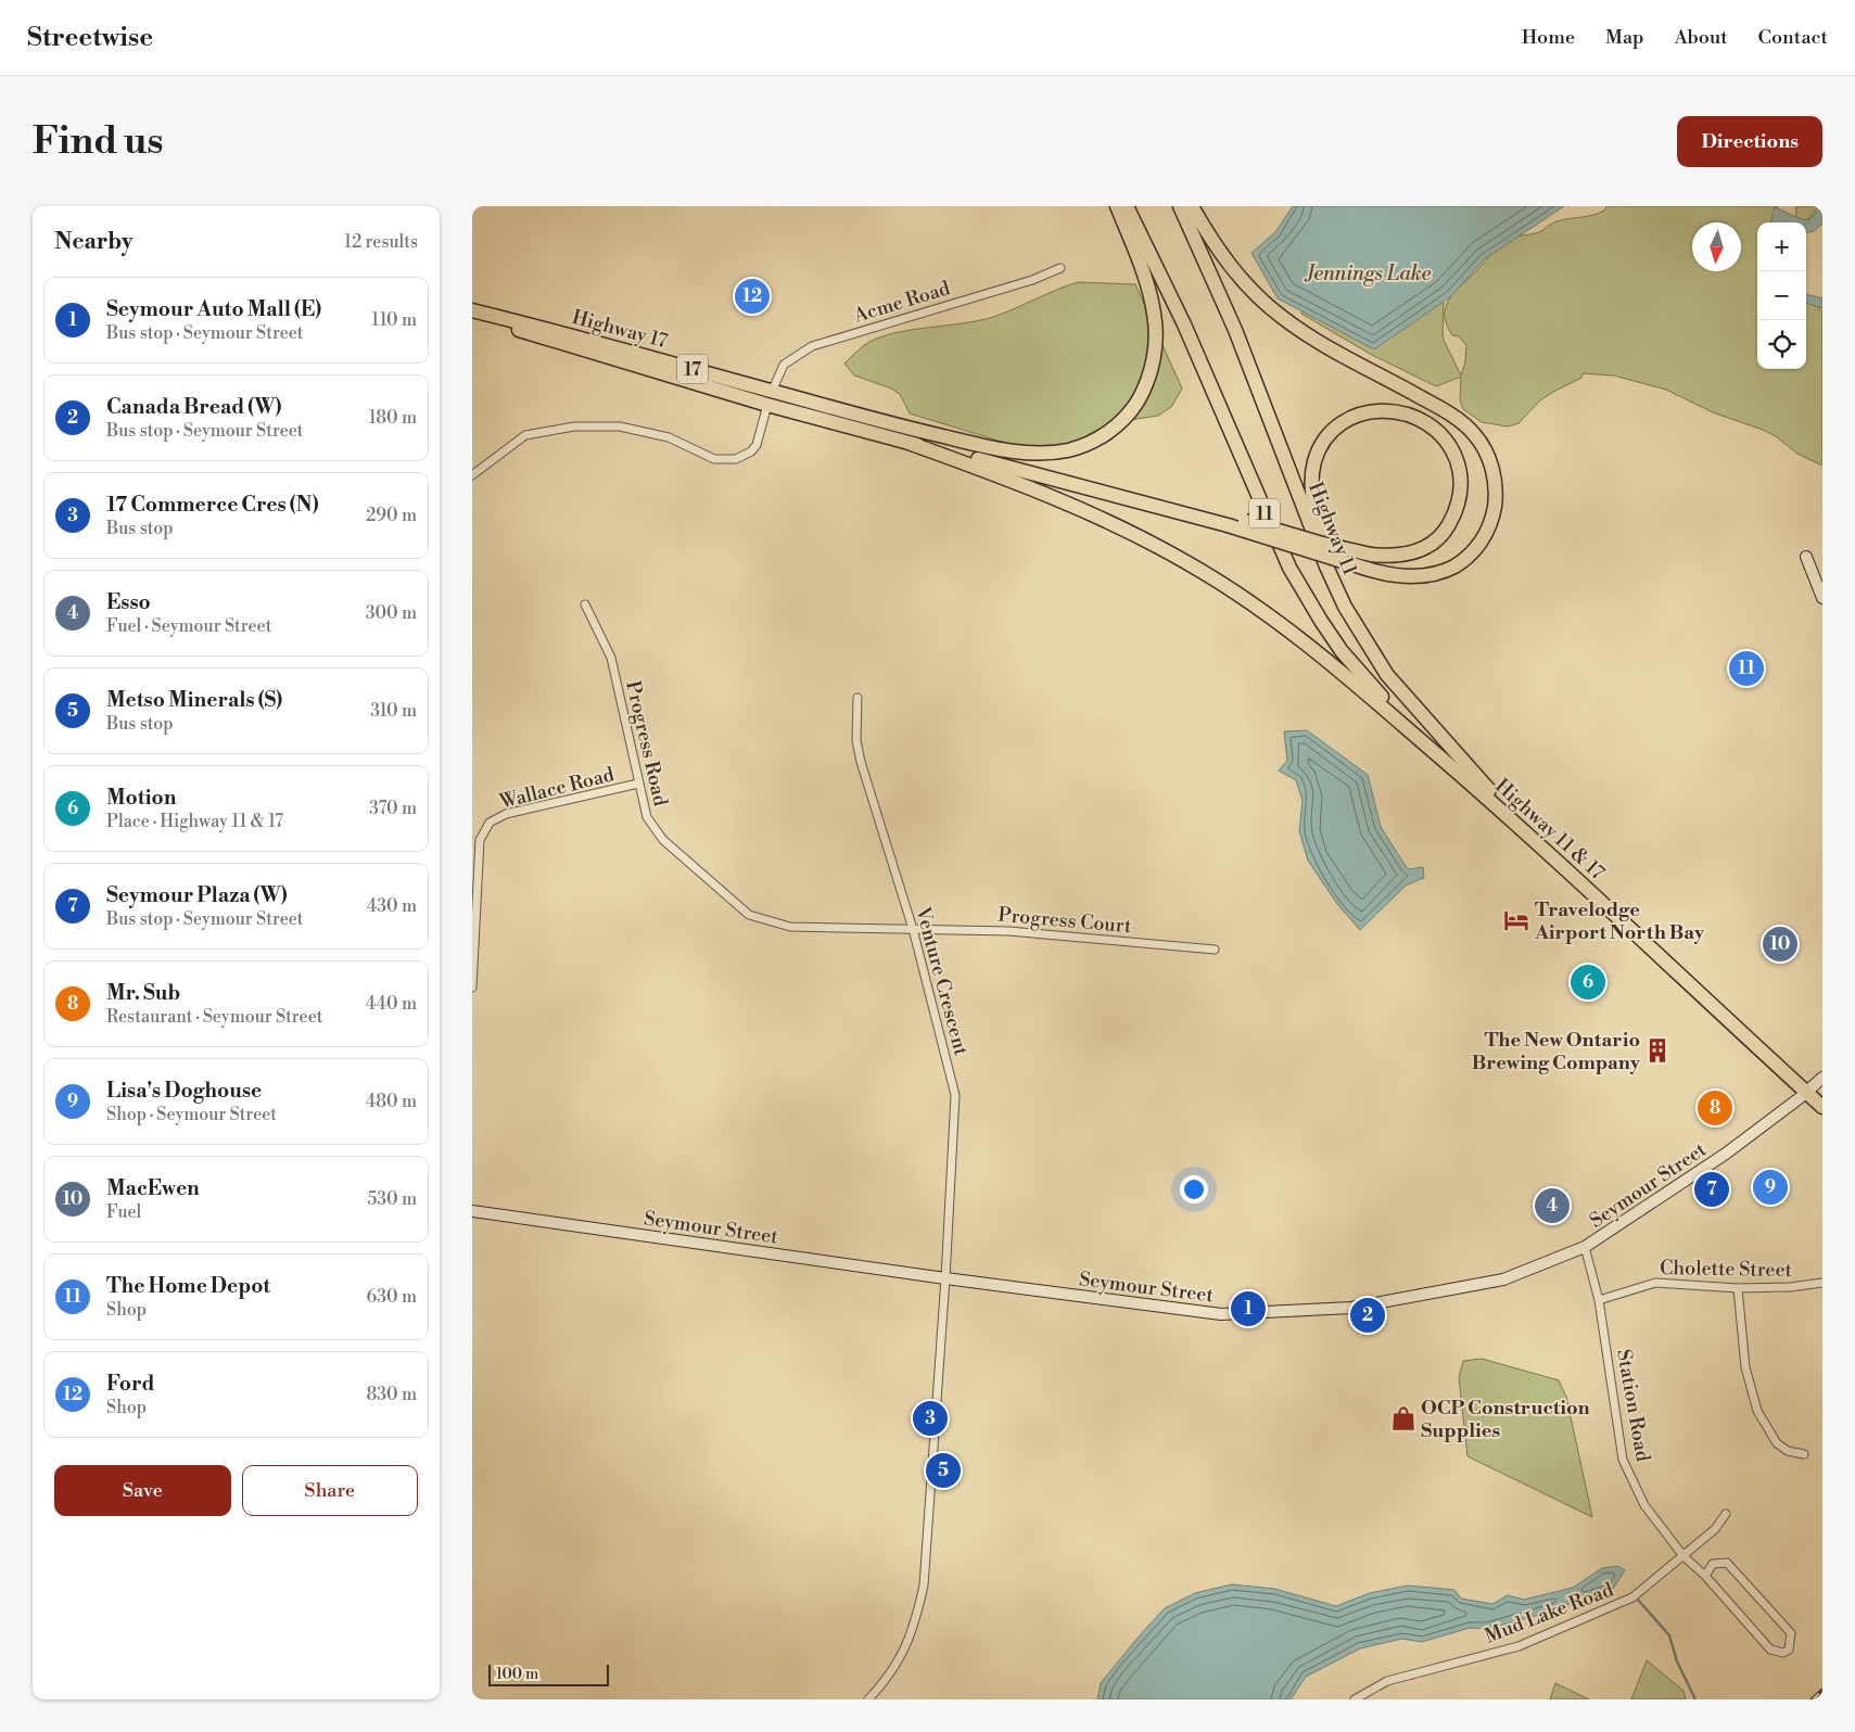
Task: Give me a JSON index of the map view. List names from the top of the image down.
{
  "streets": {
    "highway": [
      "Highway 17",
      "17",
      "11",
      "Highway 11",
      "Highway 11 & 17"
    ],
    "street": [
      "Acme Road",
      "Progress Road",
      "Wallace Road",
      "Progress Court",
      "Venture Crescent",
      "Seymour Street",
      "Cholette Street",
      "Station Road",
      "Mud Lake Road"
    ]
  },
  "crossings": [
    ["Acme Road", "Highway 17"],
    ["11", "Highway 11"],
    ["11", "Highway 11 & 17"],
    ["Highway 11", "Highway 11 & 17"],
    ["Progress Road", "Wallace Road"],
    ["Progress Road", "Progress Court"],
    ["Progress Road", "Venture Crescent"],
    ["Highway 11 & 17", "Seymour Street"],
    ["Progress Court", "Venture Crescent"],
    ["Venture Crescent", "Seymour Street"],
    ["Seymour Street", "Station Road"],
    ["Cholette Street", "Station Road"],
    ["Station Road", "Mud Lake Road"]
  ],
  "water": ["Jennings Lake"],
  "places": {
    "hotel": ["Travelodge Airport North Bay"],
    "building": ["The New Ontario Brewing Company"],
    "shop": ["OCP Construction Supplies"]
  },
  "scale_bar": "100 m",
  "north": "bottom",
  "page": {
    "header": "Streetwise",
    "nav": [
      "Home",
      "Map",
      "About",
      "Contact"
    ],
    "buttons": [
      "Directions",
      ["Save", "Share"]
    ],
    "title": "Find us",
    "heading": ["Nearby", "12 results"],
    "map_buttons": ["+", "−"],
    "list": [
      {
        "mark": "1",
        "name": "Seymour Auto Mall (E)",
        "note": "Bus stop · Seymour Street",
        "value": "110 m"
      },
      {
        "mark": "2",
        "name": "Canada Bread (W)",
        "note": "Bus stop · Seymour Street",
        "value": "180 m"
      },
      {
        "mark": "3",
        "name": "17 Commerce Cres (N)",
        "note": "Bus stop",
        "value": "290 m"
      },
      {
        "mark": "4",
        "name": "Esso",
        "note": "Fuel · Seymour Street",
        "value": "300 m"
      },
      {
        "mark": "5",
        "name": "Metso Minerals (S)",
        "note": "Bus stop",
        "value": "310 m"
      },
      {
        "mark": "6",
        "name": "Motion",
        "note": "Place · Highway 11 & 17",
        "value": "370 m"
      },
      {
        "mark": "7",
        "name": "Seymour Plaza (W)",
        "note": "Bus stop · Seymour Street",
        "value": "430 m"
      },
      {
        "mark": "8",
        "name": "Mr. Sub",
        "note": "Restaurant · Seymour Street",
        "value": "440 m"
      },
      {
        "mark": "9",
        "name": "Lisa's Doghouse",
        "note": "Shop · Seymour Street",
        "value": "480 m"
      },
      {
        "mark": "10",
        "name": "MacEwen",
        "note": "Fuel",
        "value": "530 m"
      },
      {
        "mark": "11",
        "name": "The Home Depot",
        "note": "Shop",
        "value": "630 m"
      },
      {
        "mark": "12",
        "name": "Ford",
        "note": "Shop",
        "value": "830 m"
      }
    ],
    "pins": [
      "12",
      "11",
      "10",
      "6",
      "8",
      "9",
      "7",
      "4",
      "1",
      "2",
      "3",
      "5"
    ],
    "scale": "100 m"
  }
}
